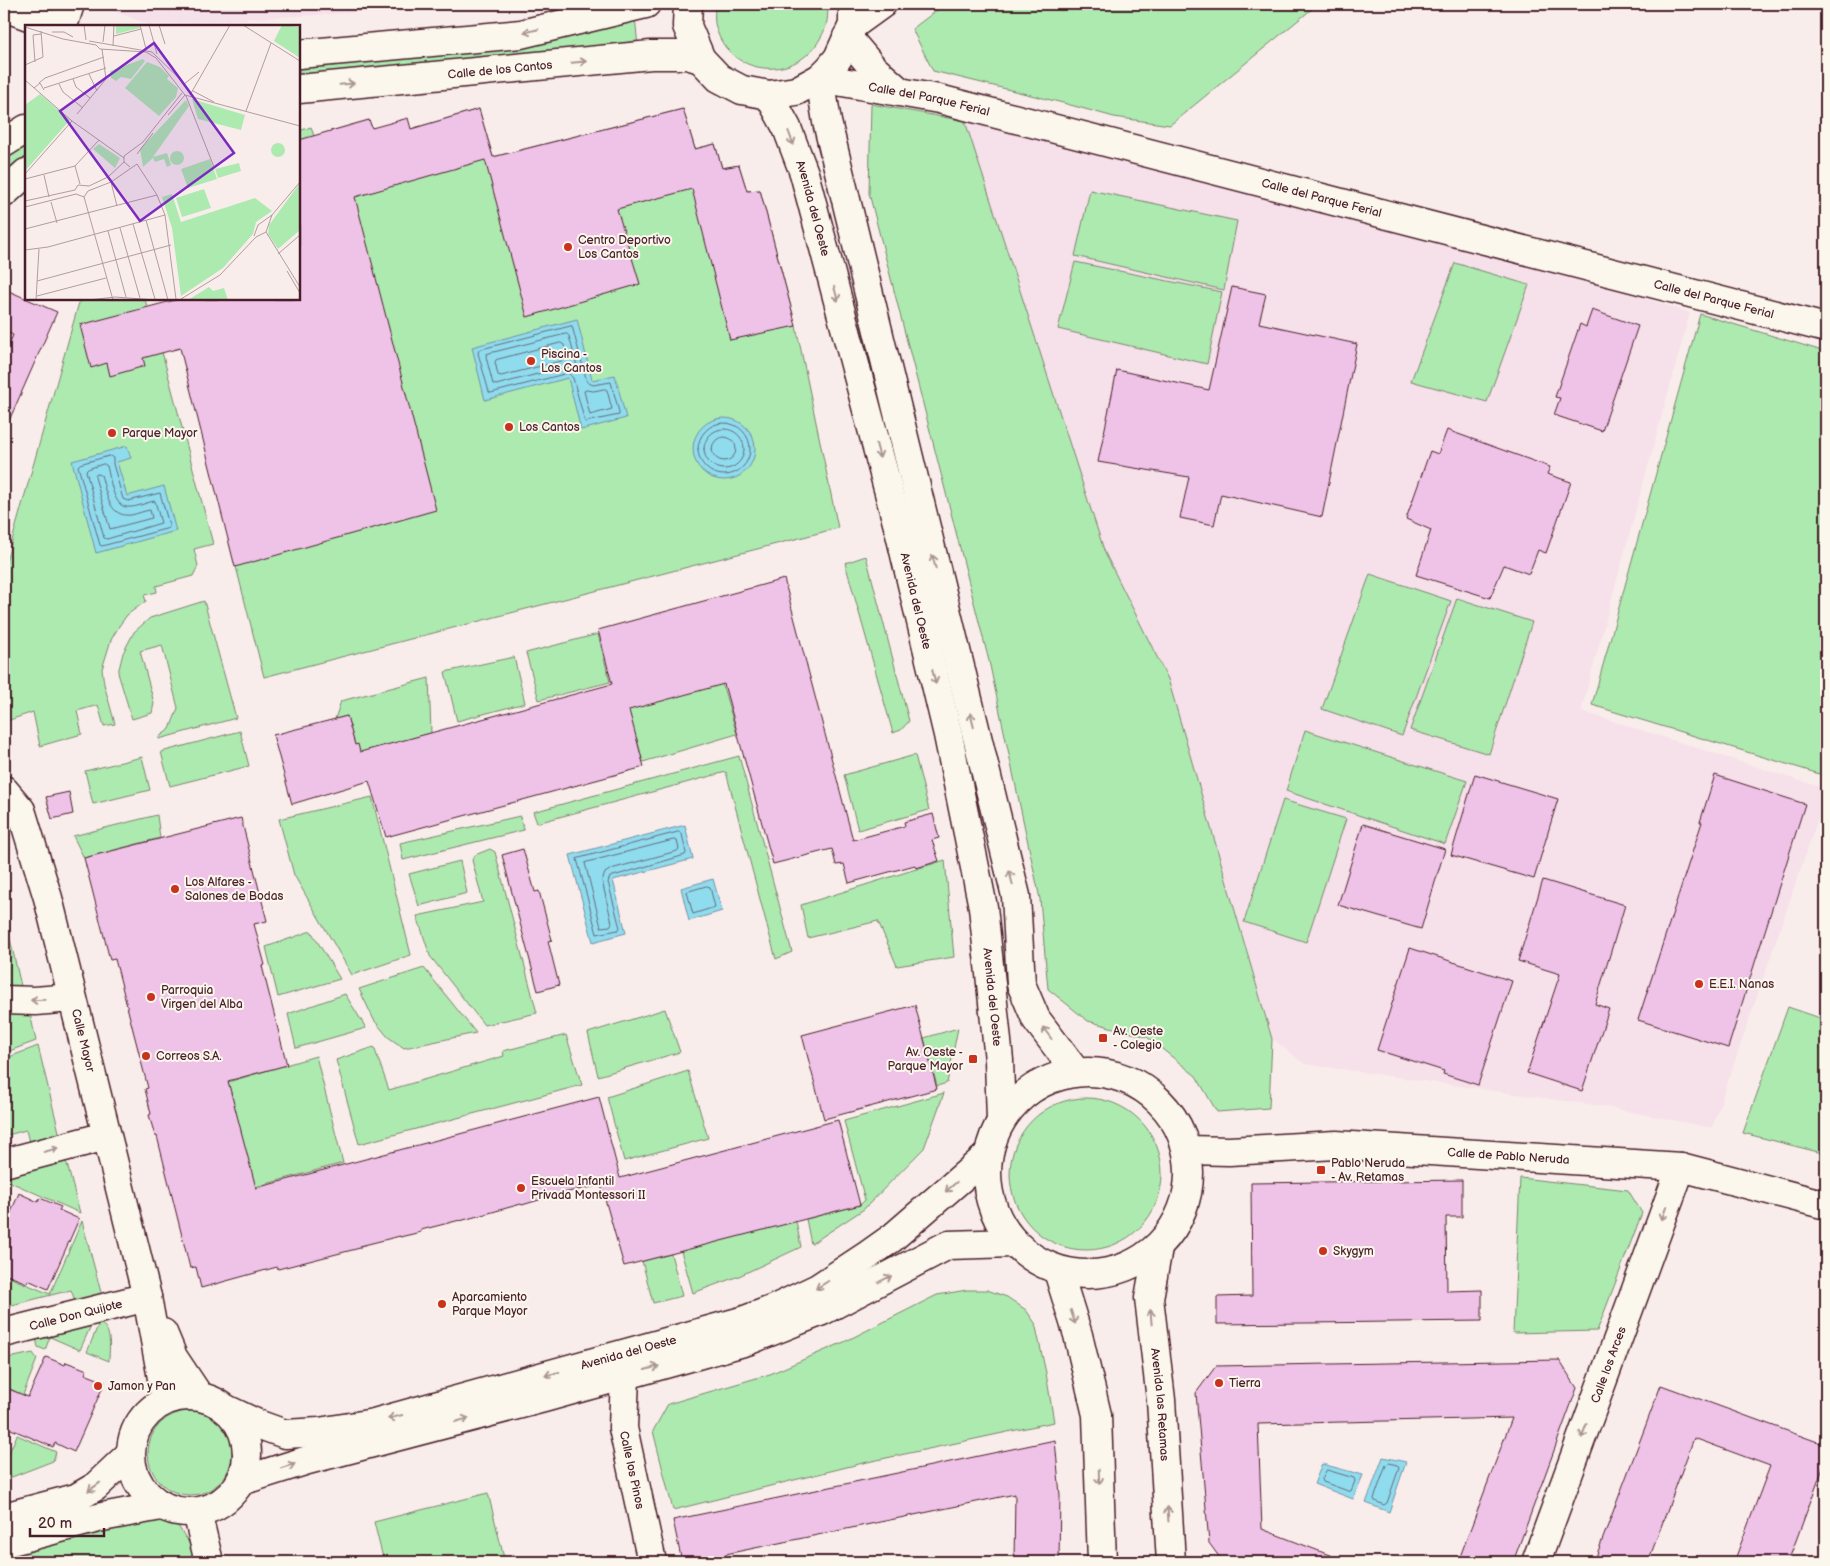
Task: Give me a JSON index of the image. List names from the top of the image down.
{
  "streets": {
    "street": [
      "Calle de los Cantos",
      "Calle del Parque Ferial",
      "Avenida del Oeste",
      "Calle Mayor",
      "Calle de Pablo Neruda",
      "Calle Don Quijote",
      "Calle los Arces",
      "Avenida las Retamas",
      "Calle los Pinos"
    ]
  },
  "crossings": [
    ["Avenida del Oeste", "Calle Mayor"],
    ["Avenida del Oeste", "Calle los Pinos"],
    ["Calle Mayor", "Calle Don Quijote"],
    ["Calle de Pablo Neruda", "Calle los Arces"]
  ],
  "one_way": ["Calle los Arces"],
  "places": {
    "other": [
      "Centro Deportivo Los Cantos",
      "Piscina - Los Cantos",
      "Los Cantos",
      "Parque Mayor",
      "Los Alfares - Salones de Bodas",
      "E.E.I. Nanas",
      "Parroquia Virgen del Alba",
      "Correos S.A.",
      "Escuela Infantil Privada Montessori II",
      "Skygym",
      "Aparcamiento Parque Mayor",
      "Tierra",
      "Jamon y Pan"
    ],
    "transit": ["Av. Oeste - Colegio", "Av. Oeste - Parque Mayor", "Pablo Neruda - Av. Retamas"]
  },
  "scale_bar": "20 m"
}
